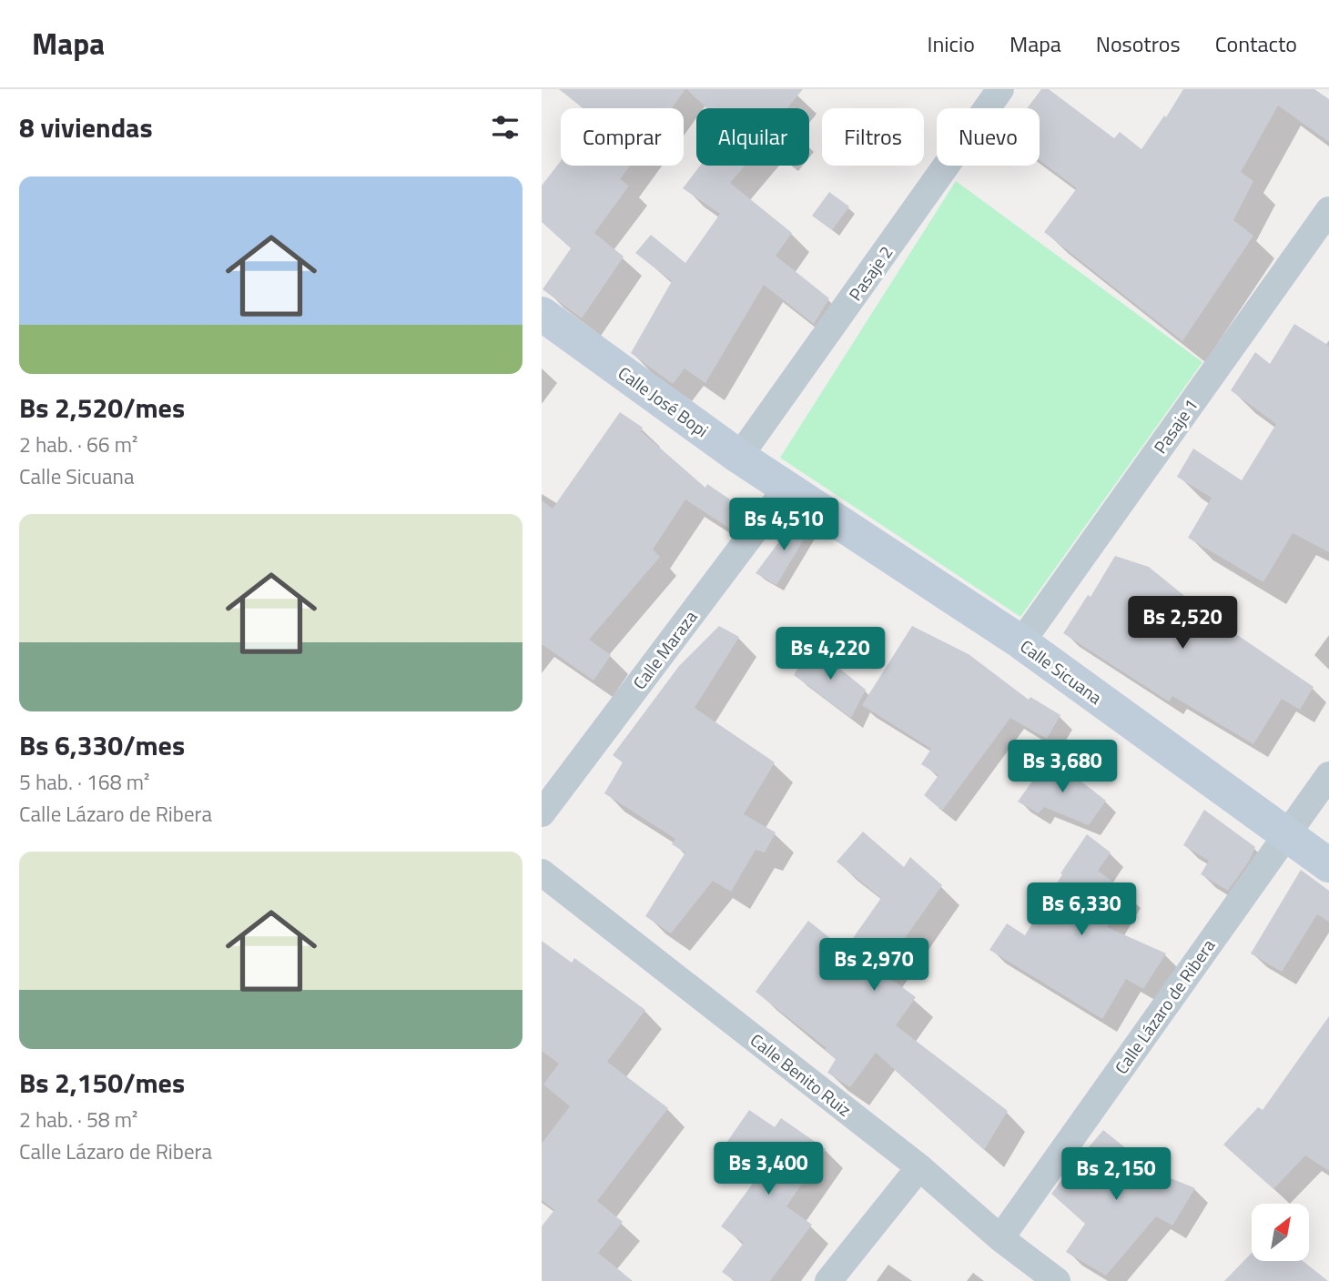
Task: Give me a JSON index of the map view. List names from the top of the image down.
{
  "streets": {
    "main road": ["Calle José Bopi", "Calle Sicuana"],
    "street": [
      "Pasaje 2",
      "Pasaje 1",
      "Calle Maraza",
      "Calle Lázaro de Ribera",
      "Calle Benito Ruiz"
    ]
  },
  "crossings": [
    ["Pasaje 2", "Calle José Bopi"],
    ["Calle José Bopi", "Calle Maraza"],
    ["Calle José Bopi", "Calle Sicuana"],
    ["Pasaje 1", "Calle Sicuana"],
    ["Calle Maraza", "Calle Sicuana"],
    ["Calle Sicuana", "Calle Lázaro de Ribera"],
    ["Calle Lázaro de Ribera", "Calle Benito Ruiz"]
  ],
  "north": "top right",
  "page": {
    "header": "Mapa",
    "nav": [
      "Inicio",
      "Mapa",
      "Nosotros",
      "Contacto"
    ],
    "heading": "8 viviendas",
    "chip": [
      "Comprar",
      "Alquilar",
      "Filtros",
      "Nuevo"
    ],
    "list": [
      {
        "name": "Bs 2,520/mes",
        "note": "2 hab. · 66 m² · Calle Sicuana"
      },
      {
        "name": "Bs 6,330/mes",
        "note": "5 hab. · 168 m² · Calle Lázaro de Ribera"
      },
      {
        "name": "Bs 2,150/mes",
        "note": "2 hab. · 58 m² · Calle Lázaro de Ribera"
      }
    ],
    "price": [
      "Bs 4,510",
      "Bs 2,520",
      "Bs 4,220",
      "Bs 3,680",
      "Bs 6,330",
      "Bs 2,970",
      "Bs 3,400",
      "Bs 2,150"
    ]
  }
}
